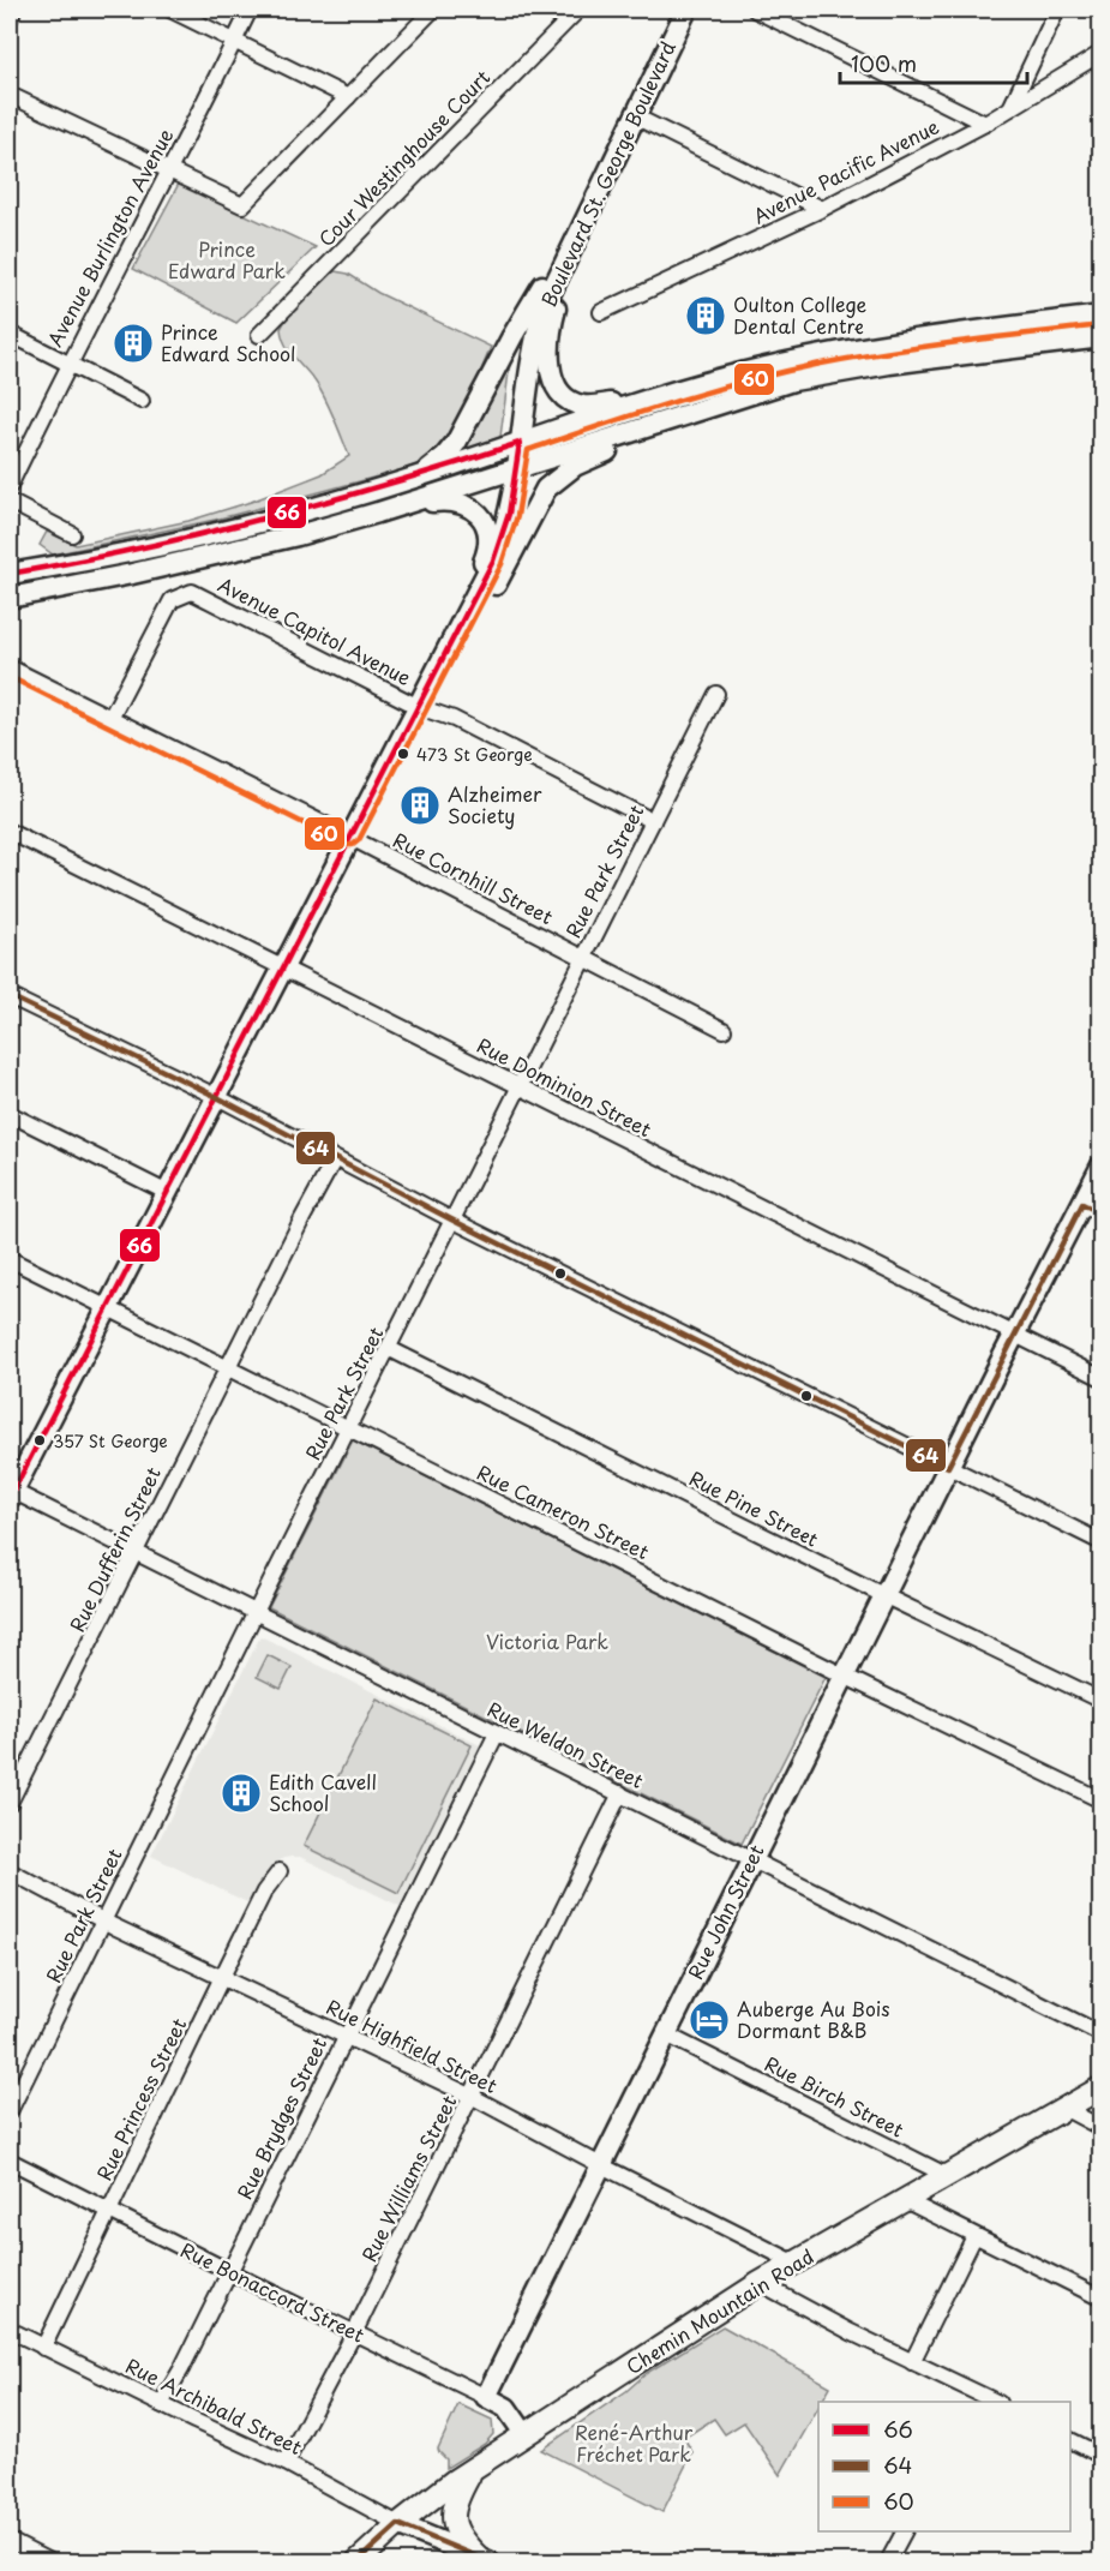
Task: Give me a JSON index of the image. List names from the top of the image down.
{
  "streets": {
    "main road": [
      "Boulevard St. George Boulevard",
      "Rue John Street",
      "Rue Bonaccord Street",
      "Chemin Mountain Road"
    ],
    "street": [
      "Cour Westinghouse Court",
      "Avenue Pacific Avenue",
      "Avenue Burlington Avenue",
      "Avenue Capitol Avenue",
      "Rue Park Street",
      "Rue Cornhill Street",
      "Rue Dominion Street",
      "Rue Pine Street",
      "Rue Cameron Street",
      "Rue Dufferin Street",
      "Rue Weldon Street",
      "Rue Highfield Street",
      "Rue Birch Street",
      "Rue Princess Street",
      "Rue Brydges Street",
      "Rue Williams Street",
      "Rue Archibald Street"
    ]
  },
  "crossings": [
    ["Avenue Capitol Avenue", "Rue Park Street"],
    ["Avenue Capitol Avenue", "Rue Cornhill Street"],
    ["Rue Park Street", "Rue Cornhill Street"],
    ["Rue Park Street", "Rue Dominion Street"],
    ["Rue Park Street", "Rue Pine Street"],
    ["Rue Park Street", "Rue Cameron Street"],
    ["Rue Park Street", "Rue Weldon Street"],
    ["Rue Park Street", "Rue Highfield Street"],
    ["Rue Dominion Street", "Rue John Street"],
    ["Rue Pine Street", "Rue John Street"],
    ["Rue Cameron Street", "Rue Dufferin Street"],
    ["Rue Cameron Street", "Rue John Street"],
    ["Rue Dufferin Street", "Rue Weldon Street"],
    ["Rue Weldon Street", "Rue John Street"],
    ["Rue Weldon Street", "Rue Brydges Street"],
    ["Rue Weldon Street", "Rue Williams Street"],
    ["Rue John Street", "Rue Highfield Street"],
    ["Rue John Street", "Rue Birch Street"],
    ["Rue John Street", "Rue Bonaccord Street"],
    ["Rue Highfield Street", "Rue Princess Street"],
    ["Rue Highfield Street", "Rue Brydges Street"],
    ["Rue Highfield Street", "Rue Williams Street"],
    ["Rue Highfield Street", "Chemin Mountain Road"],
    ["Rue Birch Street", "Chemin Mountain Road"],
    ["Rue Princess Street", "Rue Bonaccord Street"],
    ["Rue Princess Street", "Rue Archibald Street"],
    ["Rue Brydges Street", "Rue Bonaccord Street"],
    ["Rue Brydges Street", "Rue Archibald Street"],
    ["Rue Williams Street", "Rue Bonaccord Street"],
    ["Rue Williams Street", "Rue Archibald Street"],
    ["Rue Bonaccord Street", "Chemin Mountain Road"],
    ["Chemin Mountain Road", "Rue Archibald Street"]
  ],
  "parks": ["Prince Edward Park", "Victoria Park", "René-Arthur Fréchet Park"],
  "places": {
    "building": [
      "Oulton College Dental Centre",
      "Prince Edward School",
      "Alzheimer Society",
      "Edith Cavell School"
    ],
    "other": ["473 St George", "357 St George"],
    "hotel": ["Auberge Au Bois Dormant B&B"]
  },
  "lines": ["transit line 60", "transit line 66", "transit line 64"],
  "legend": ["66", "64", "60"],
  "scale_bar": "100 m"
}
